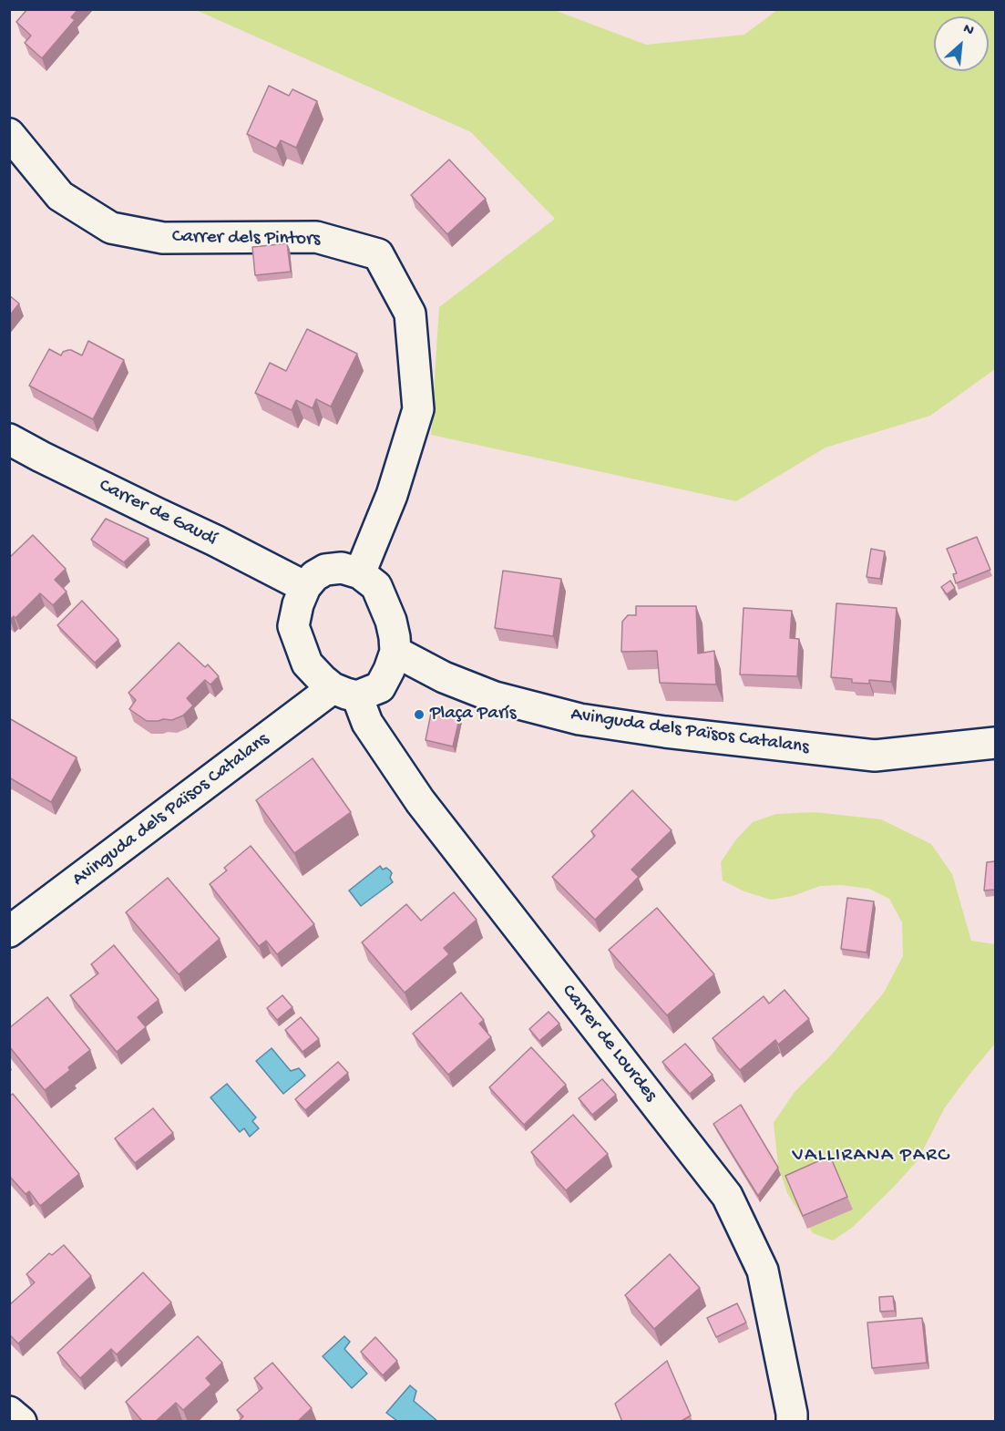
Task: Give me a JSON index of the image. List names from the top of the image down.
{
  "streets": {
    "street": [
      "Carrer dels Pintors",
      "Carrer de Gaudí",
      "Avinguda dels Països Catalans",
      "Carrer de Lourdes"
    ]
  },
  "crossings": [
    ["Carrer dels Pintors", "Carrer de Gaudí"],
    ["Carrer dels Pintors", "Avinguda dels Països Catalans"],
    ["Carrer dels Pintors", "Carrer de Lourdes"],
    ["Carrer de Gaudí", "Avinguda dels Països Catalans"],
    ["Carrer de Gaudí", "Carrer de Lourdes"],
    ["Avinguda dels Països Catalans", "Carrer de Lourdes"]
  ],
  "districts": ["VALLIRANA PARC"],
  "places": ["Plaça París"],
  "north": "top right"
}
